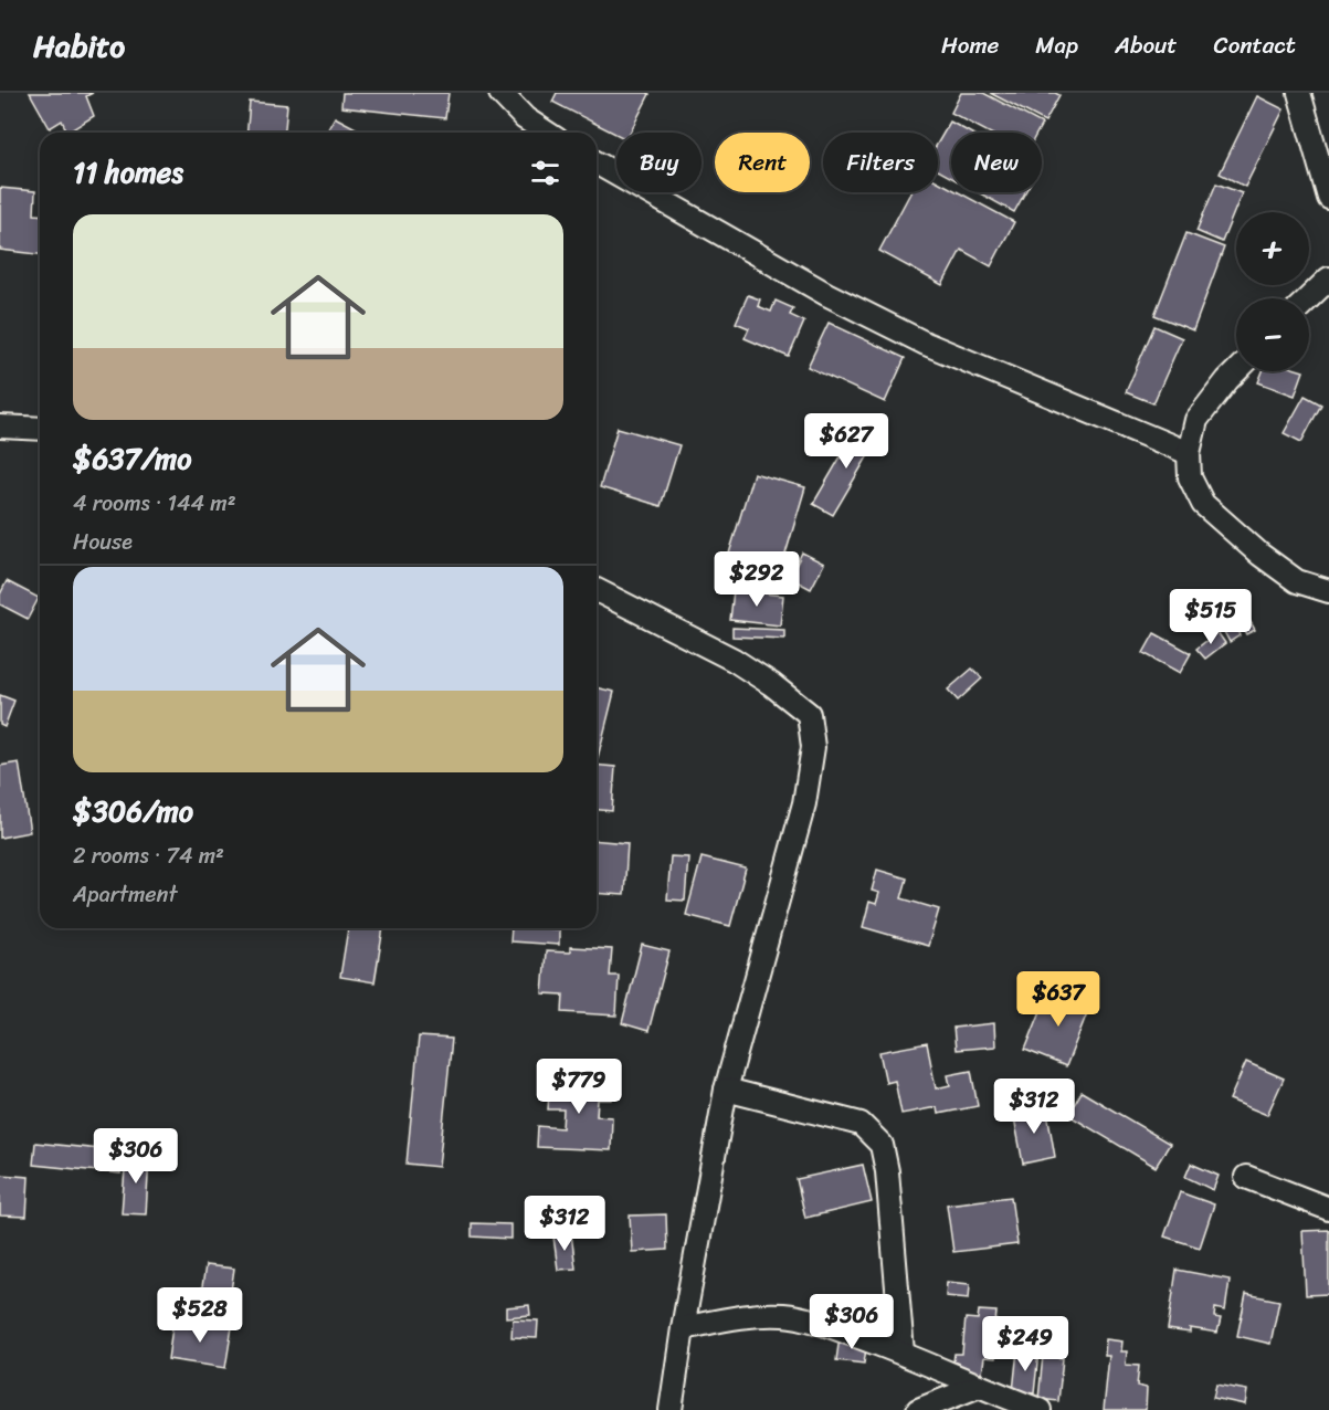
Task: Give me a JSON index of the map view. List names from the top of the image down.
{
  "page": {
    "header": "Habito",
    "nav": [
      "Home",
      "Map",
      "About",
      "Contact"
    ],
    "chip": [
      "Buy",
      "Rent",
      "Filters",
      "New"
    ],
    "heading": "11 homes",
    "map_buttons": ["+", "−"],
    "list": [
      {
        "name": "$637/mo",
        "note": "4 rooms · 144 m² · House"
      },
      {
        "name": "$306/mo",
        "note": "2 rooms · 74 m² · Apartment"
      }
    ],
    "price": [
      "$627",
      "$292",
      "$515",
      "$637",
      "$779",
      "$312",
      "$306",
      "$312",
      "$528",
      "$306",
      "$249"
    ]
  }
}
